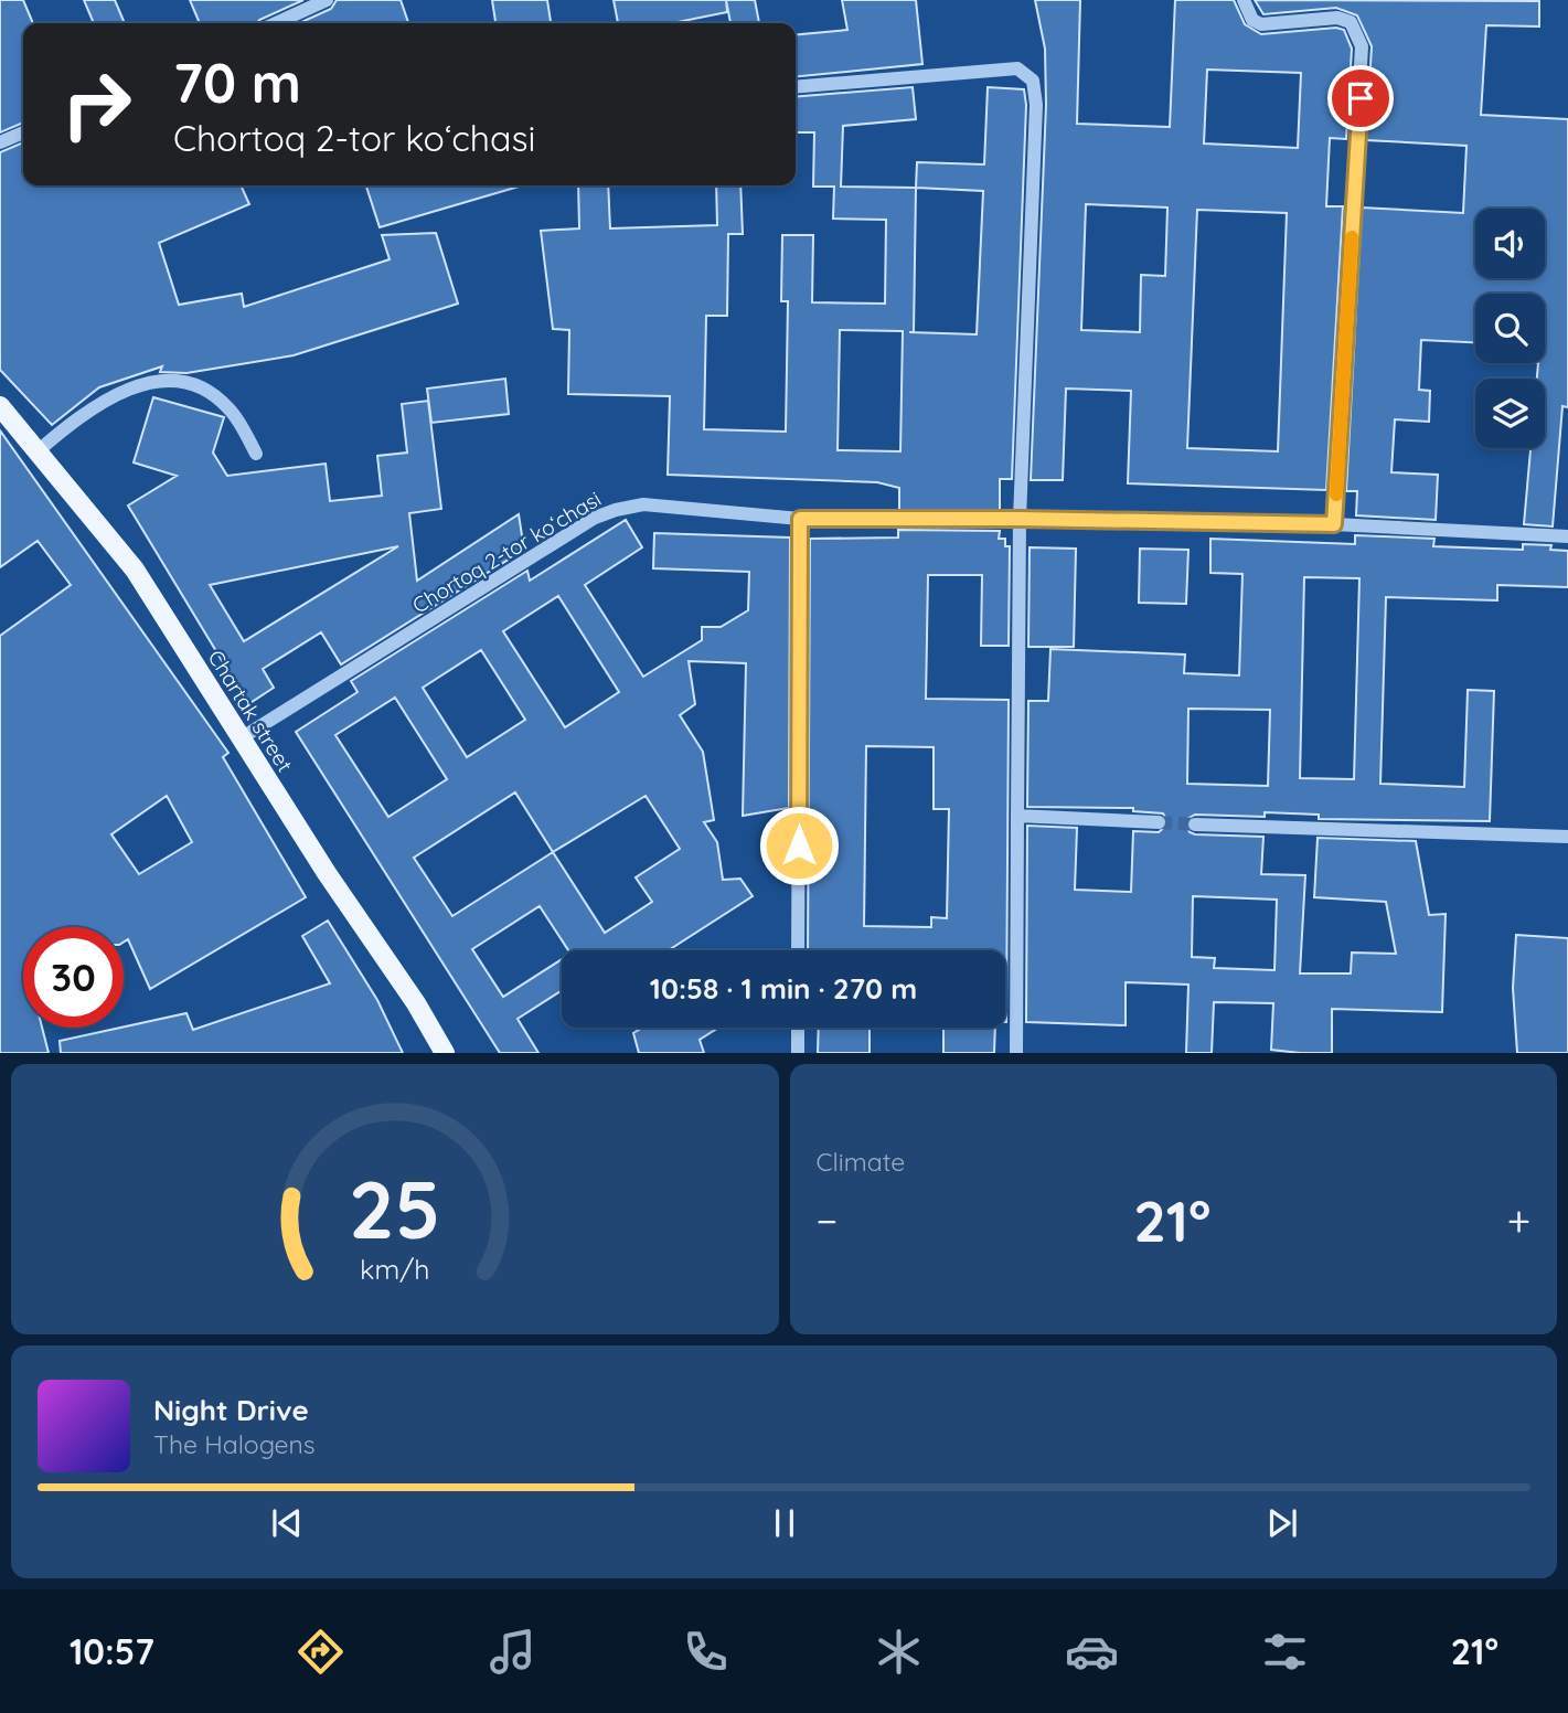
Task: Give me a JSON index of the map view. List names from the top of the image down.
{
  "streets": {
    "main road": ["Chartak street"],
    "street": ["Chortoq 2-tor koʻchasi"]
  },
  "crossings": [
    ["Chortoq 2-tor koʻchasi", "Chartak street"]
  ],
  "page": {
    "turn": ["70 m", "Chortoq 2-tor koʻchasi"],
    "limit": "30",
    "trip": "10:58 · 1 min · 270 m",
    "tile": "Climate",
    "heat": ["−", "21°", "+"],
    "song": ["Night Drive", "The Halogens"],
    "tabs": ["10:57", "21°"],
    "gauge": ["25", "km/h"]
  }
}
